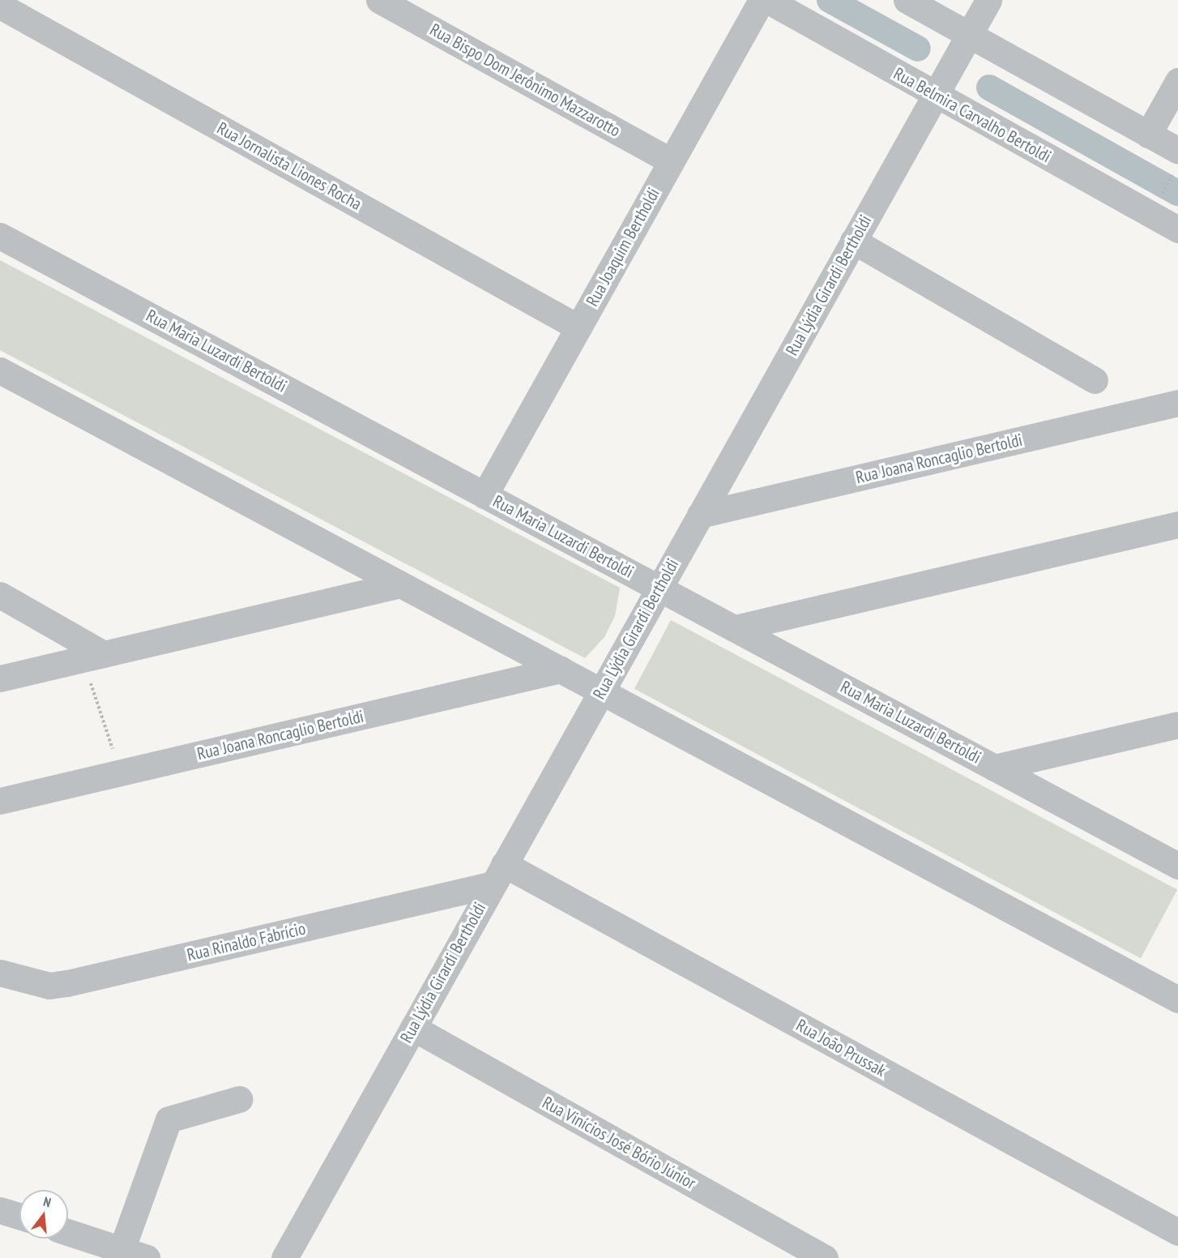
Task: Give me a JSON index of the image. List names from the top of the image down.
{
  "streets": {
    "street": [
      "Rua Bispo Dom Jerônimo Mazzarotto",
      "Rua Belmira Carvalho Bertoldi",
      "Rua Jornalista Liones Rocha",
      "Rua Joaquim Bertholdi",
      "Rua Lýdia Girardi Bertholdi",
      "Rua Maria Luzardi Bertoldi",
      "Rua Joana Roncaglio Bertoldi",
      "Rua Rinaldo Fabrício",
      "Rua João Prussak",
      "Rua Vinícios José Bório Júnior"
    ]
  },
  "crossings": [
    ["Rua Bispo Dom Jerônimo Mazzarotto", "Rua Joaquim Bertholdi"],
    ["Rua Belmira Carvalho Bertoldi", "Rua Lýdia Girardi Bertholdi"],
    ["Rua Jornalista Liones Rocha", "Rua Joaquim Bertholdi"],
    ["Rua Joaquim Bertholdi", "Rua Maria Luzardi Bertoldi"],
    ["Rua Lýdia Girardi Bertholdi", "Rua Maria Luzardi Bertoldi"],
    ["Rua Lýdia Girardi Bertholdi", "Rua Joana Roncaglio Bertoldi"],
    ["Rua Lýdia Girardi Bertholdi", "Rua Rinaldo Fabrício"],
    ["Rua Lýdia Girardi Bertholdi", "Rua João Prussak"],
    ["Rua Lýdia Girardi Bertholdi", "Rua Vinícios José Bório Júnior"],
    ["Rua Rinaldo Fabrício", "Rua João Prussak"]
  ],
  "north": "top"
}
